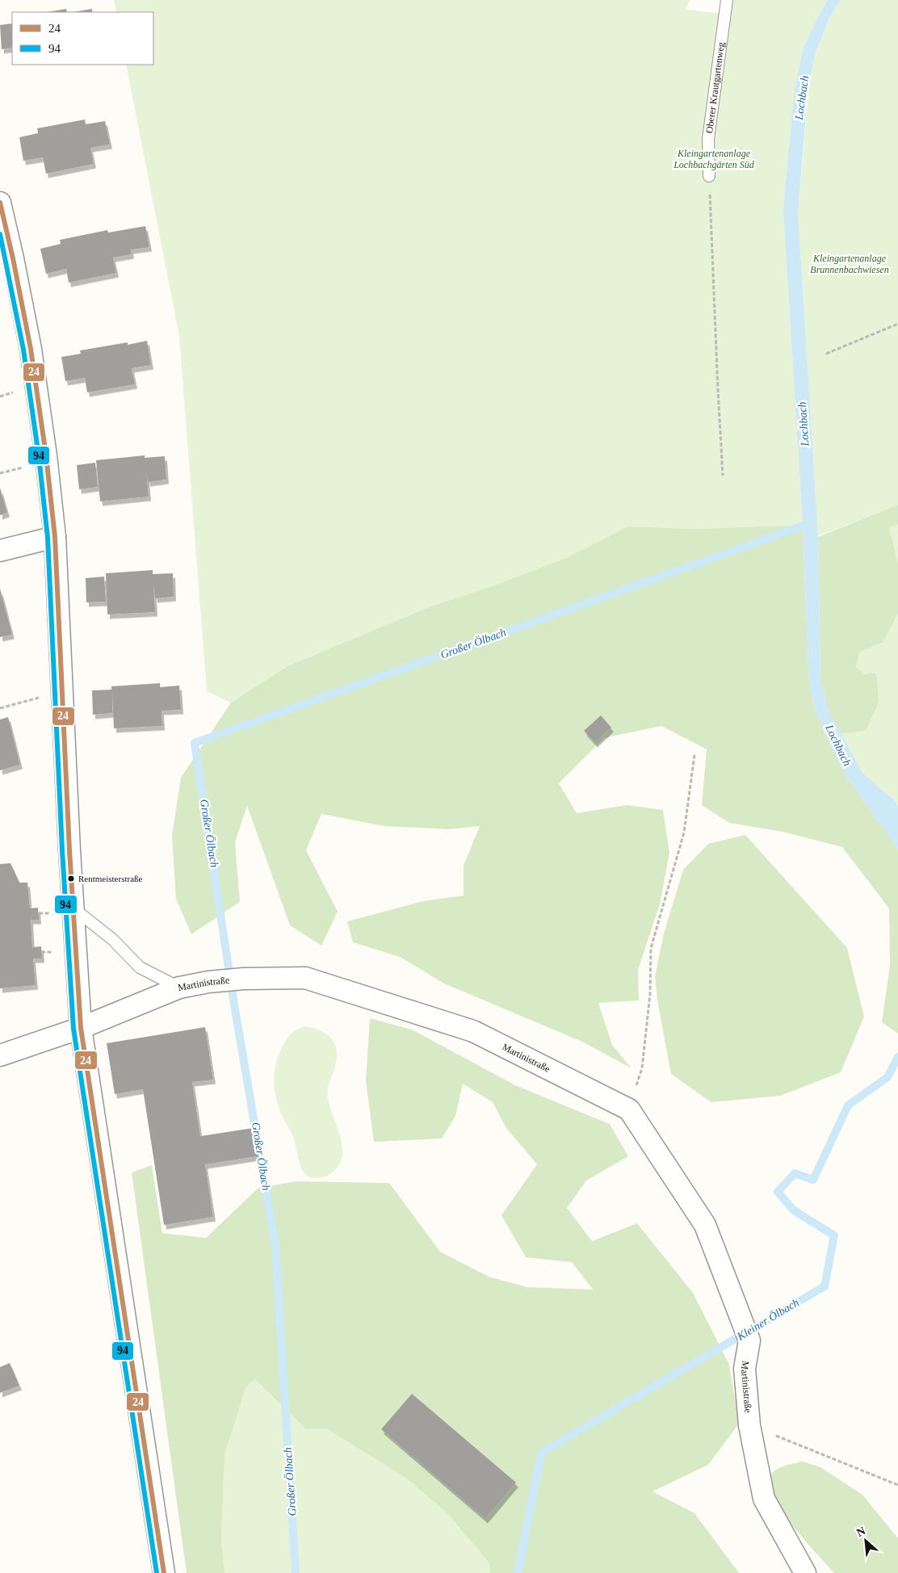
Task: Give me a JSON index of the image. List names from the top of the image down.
{
  "streets": {
    "street": ["Martinistraße"],
    "lane": ["Oberer Krautgartenweg"]
  },
  "water": ["Lochbach", "Großer Ölbach", "Kleiner Ölbach"],
  "parks": ["Kleingartenanlage Lochbachgärten Süd", "Kleingartenanlage Brunnenbachwiesen"],
  "places": ["Rentmeisterstraße"],
  "lines": ["transit line 24", "transit line 94"],
  "legend": ["24", "94"],
  "north": "top left"
}
